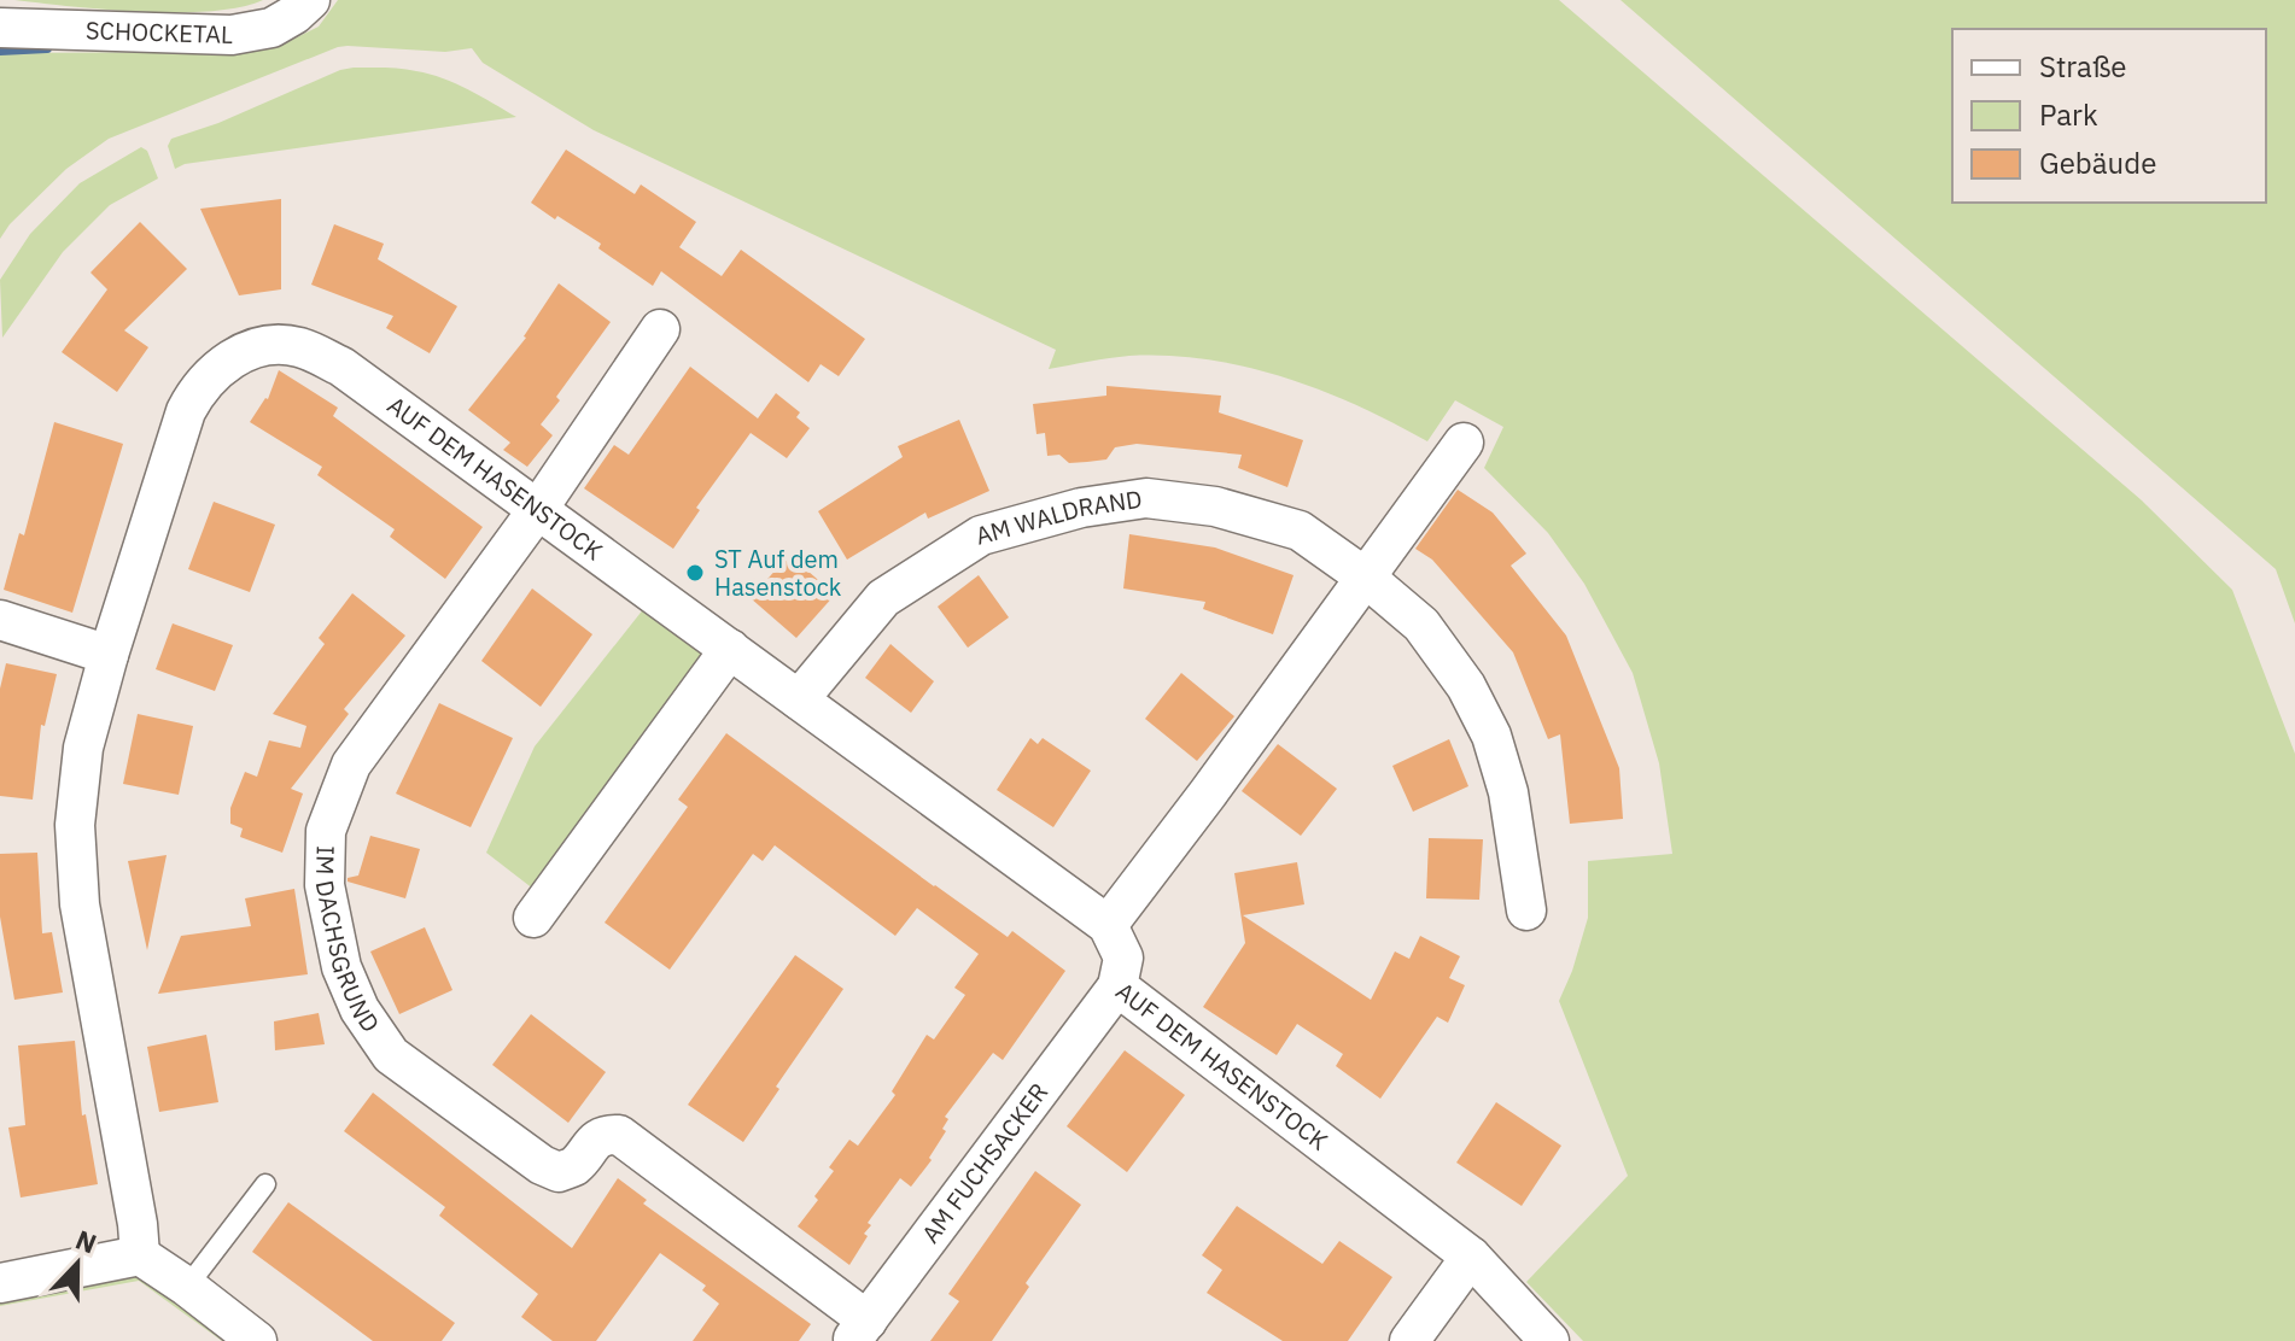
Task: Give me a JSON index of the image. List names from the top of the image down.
{
  "streets": {
    "street": [
      "SCHOCKETAL",
      "AUF DEM HASENSTOCK",
      "AM WALDRAND",
      "IM DACHSGRUND",
      "AM FUCHSACKER"
    ]
  },
  "crossings": [
    ["AUF DEM HASENSTOCK", "AM WALDRAND"],
    ["AUF DEM HASENSTOCK", "IM DACHSGRUND"],
    ["AUF DEM HASENSTOCK", "AM FUCHSACKER"],
    ["IM DACHSGRUND", "AM FUCHSACKER"]
  ],
  "places": ["ST Auf dem Hasenstock"],
  "legend": ["Straße", "Park", "Gebäude"],
  "north": "top"
}
